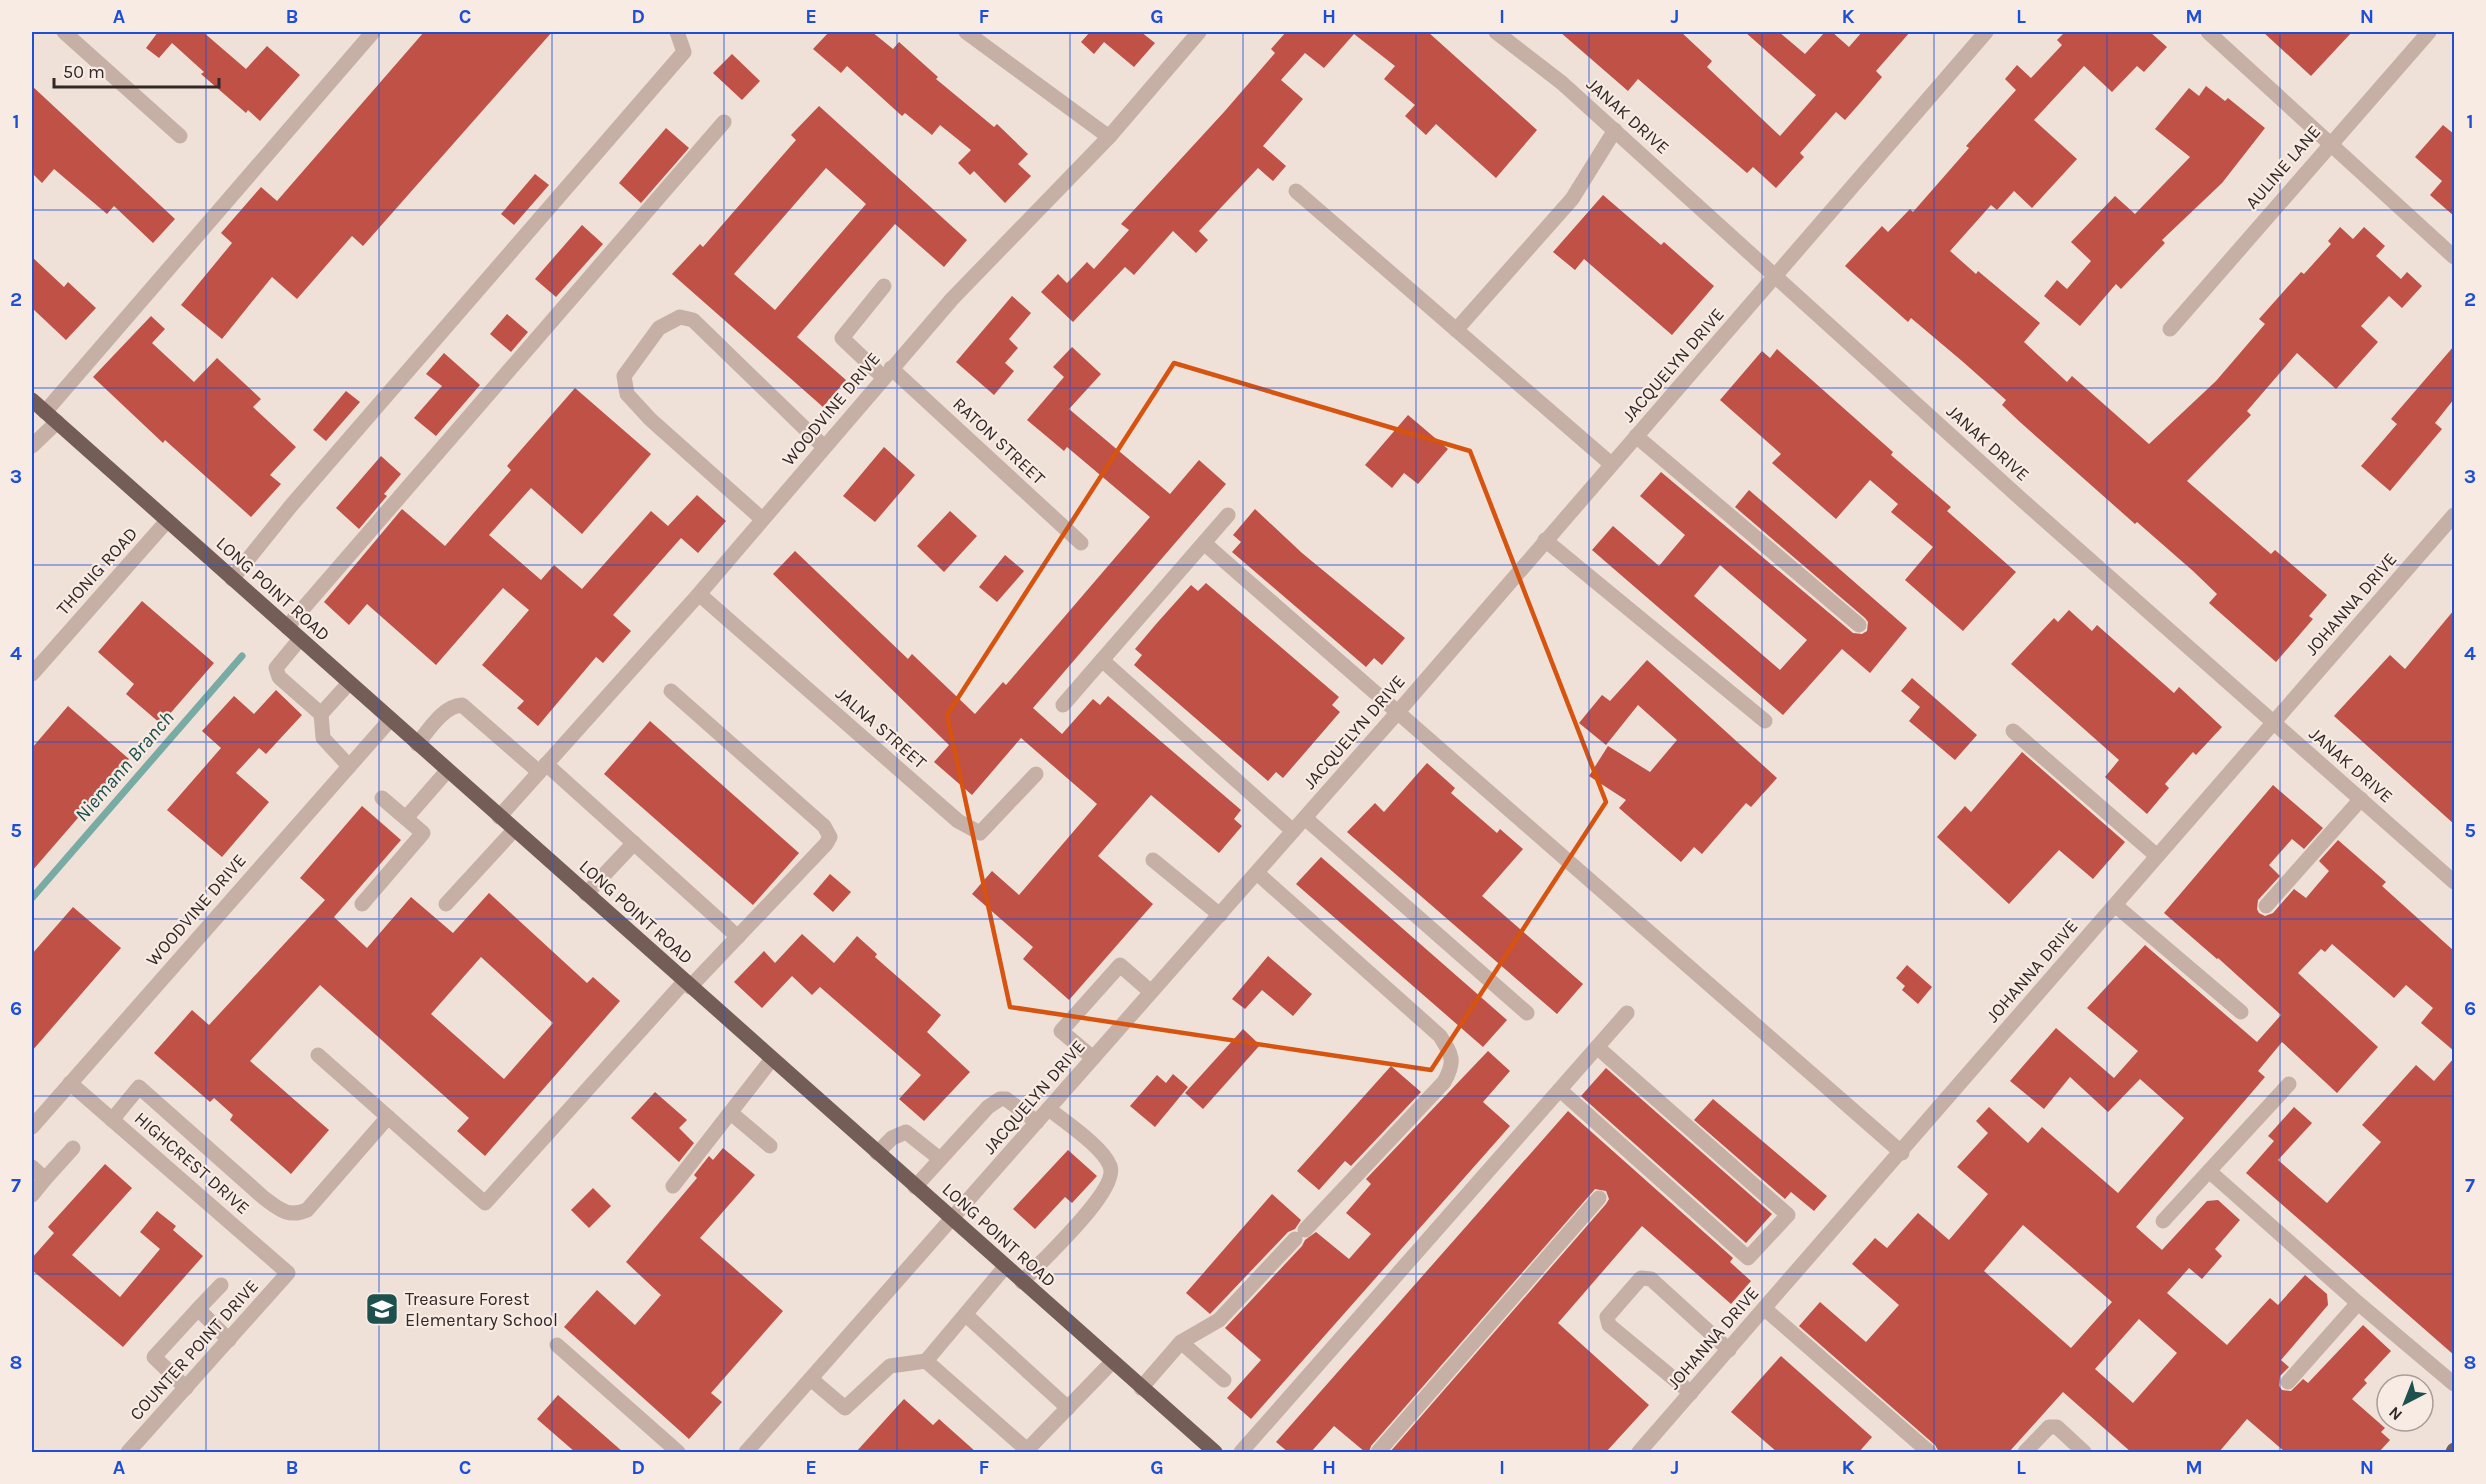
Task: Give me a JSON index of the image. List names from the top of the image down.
{
  "streets": {
    "main road": ["LONG POINT ROAD"],
    "street": [
      "JANAK DRIVE",
      "AULINE LANE",
      "JACQUELYN DRIVE",
      "WOODVINE DRIVE",
      "RATON STREET",
      "THONIG ROAD",
      "JOHANNA DRIVE",
      "JALNA STREET",
      "HIGHCREST DRIVE",
      "COUNTER POINT DRIVE"
    ]
  },
  "crossings": [
    ["JANAK DRIVE", "JACQUELYN DRIVE"],
    ["JANAK DRIVE", "JOHANNA DRIVE"],
    ["JACQUELYN DRIVE", "LONG POINT ROAD"],
    ["WOODVINE DRIVE", "RATON STREET"],
    ["WOODVINE DRIVE", "LONG POINT ROAD"],
    ["WOODVINE DRIVE", "JALNA STREET"],
    ["WOODVINE DRIVE", "HIGHCREST DRIVE"],
    ["THONIG ROAD", "LONG POINT ROAD"],
    ["HIGHCREST DRIVE", "COUNTER POINT DRIVE"]
  ],
  "water": ["Niemann Branch"],
  "places": {
    "school or university": ["Treasure Forest Elementary School"]
  },
  "scale_bar": "50 m",
  "north": "bottom left",
  "grid": {
    "columns": [
      "A",
      "B",
      "C",
      "D",
      "E",
      "F",
      "G",
      "H",
      "I",
      "J",
      "K",
      "L",
      "M",
      "N"
    ],
    "rows": [
      "1",
      "2",
      "3",
      "4",
      "5",
      "6",
      "7",
      "8"
    ]
  }
}
